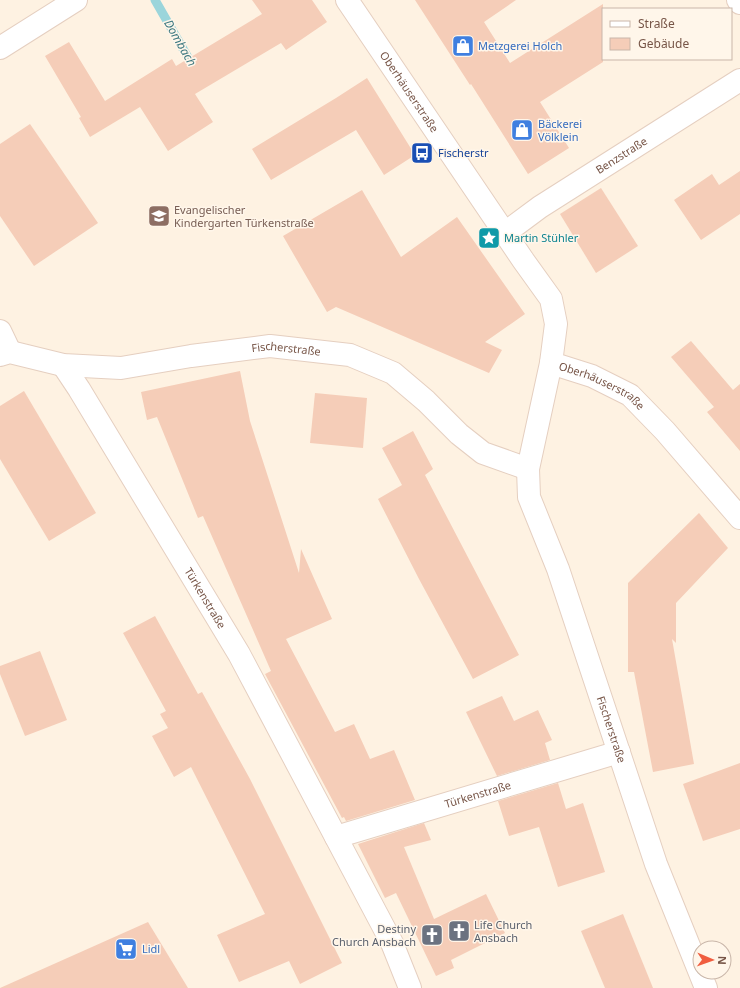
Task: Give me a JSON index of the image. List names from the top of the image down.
{
  "streets": {
    "street": [
      "Oberhäuserstraße",
      "Benzstraße",
      "Fischerstraße",
      "Türkenstraße"
    ]
  },
  "crossings": [
    ["Oberhäuserstraße", "Benzstraße"],
    ["Oberhäuserstraße", "Fischerstraße"],
    ["Fischerstraße", "Türkenstraße"]
  ],
  "water": ["Dombach"],
  "places": {
    "shop": ["Metzgerei Holch", "Bäckerei Völklein"],
    "bus stop": ["Fischerstr"],
    "school or university": ["Evangelischer Kindergarten Türkenstraße"],
    "place": ["Martin Stühler"],
    "church": ["Life Church Ansbach", "Destiny Church Ansbach"],
    "supermarket": ["Lidl"]
  },
  "legend": ["Straße", "Gebäude"],
  "north": "right"
}
